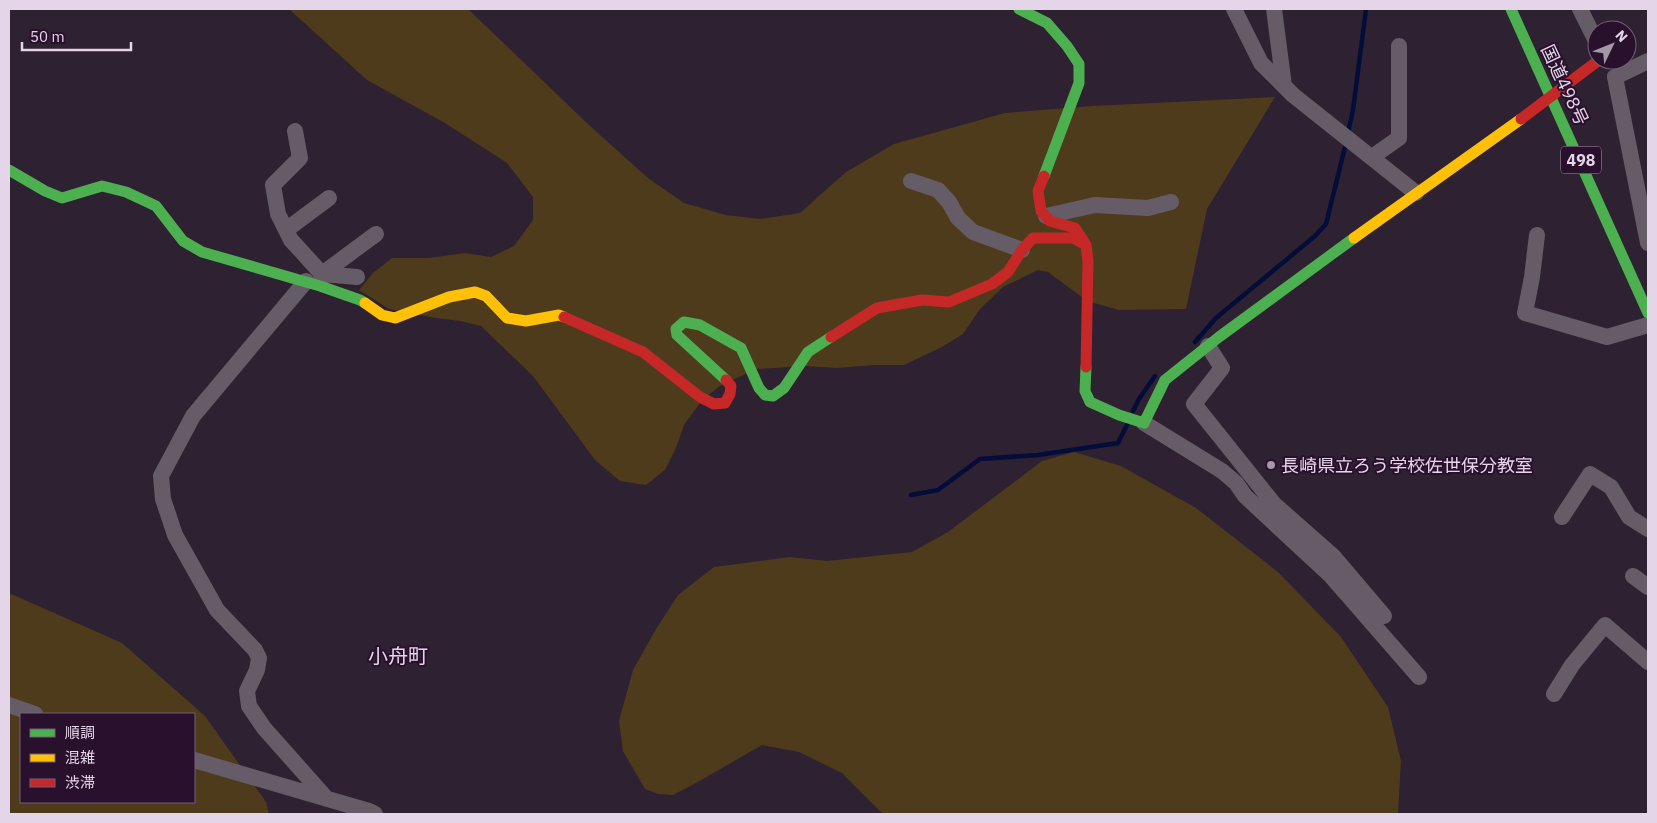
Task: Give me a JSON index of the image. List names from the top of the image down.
{
  "streets": {
    "main road": ["国道498号", "498"]
  },
  "districts": ["小舟町"],
  "places": ["長崎県立ろう学校佐世保分教室"],
  "legend": ["順調", "混雑", "渋滞"],
  "scale_bar": "50 m",
  "north": "top right"
}
